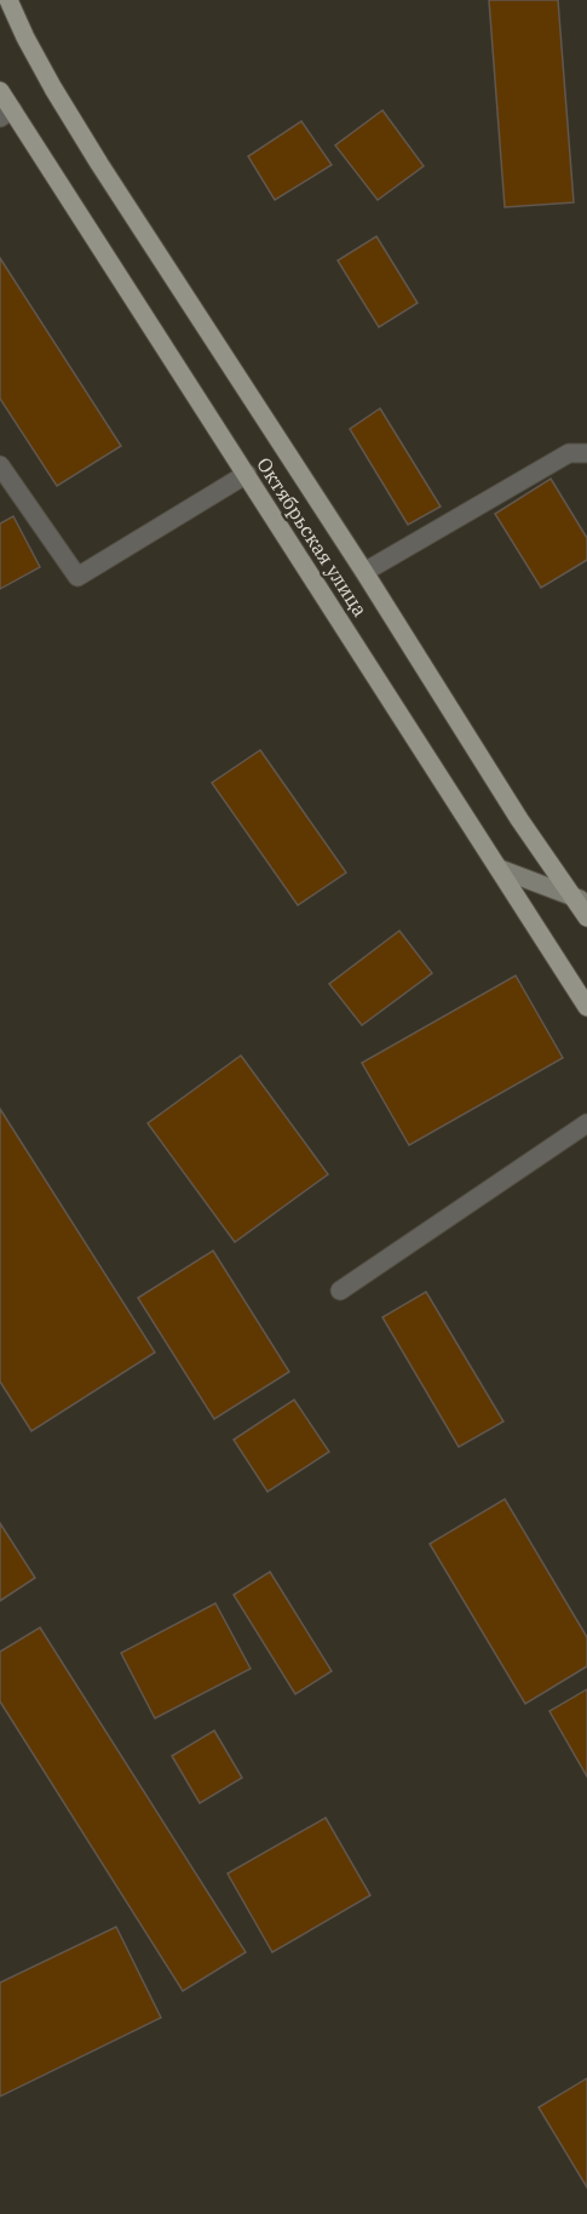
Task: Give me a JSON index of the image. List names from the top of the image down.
{
  "streets": {
    "main road": ["Октябрьская улица"]
  }
}
